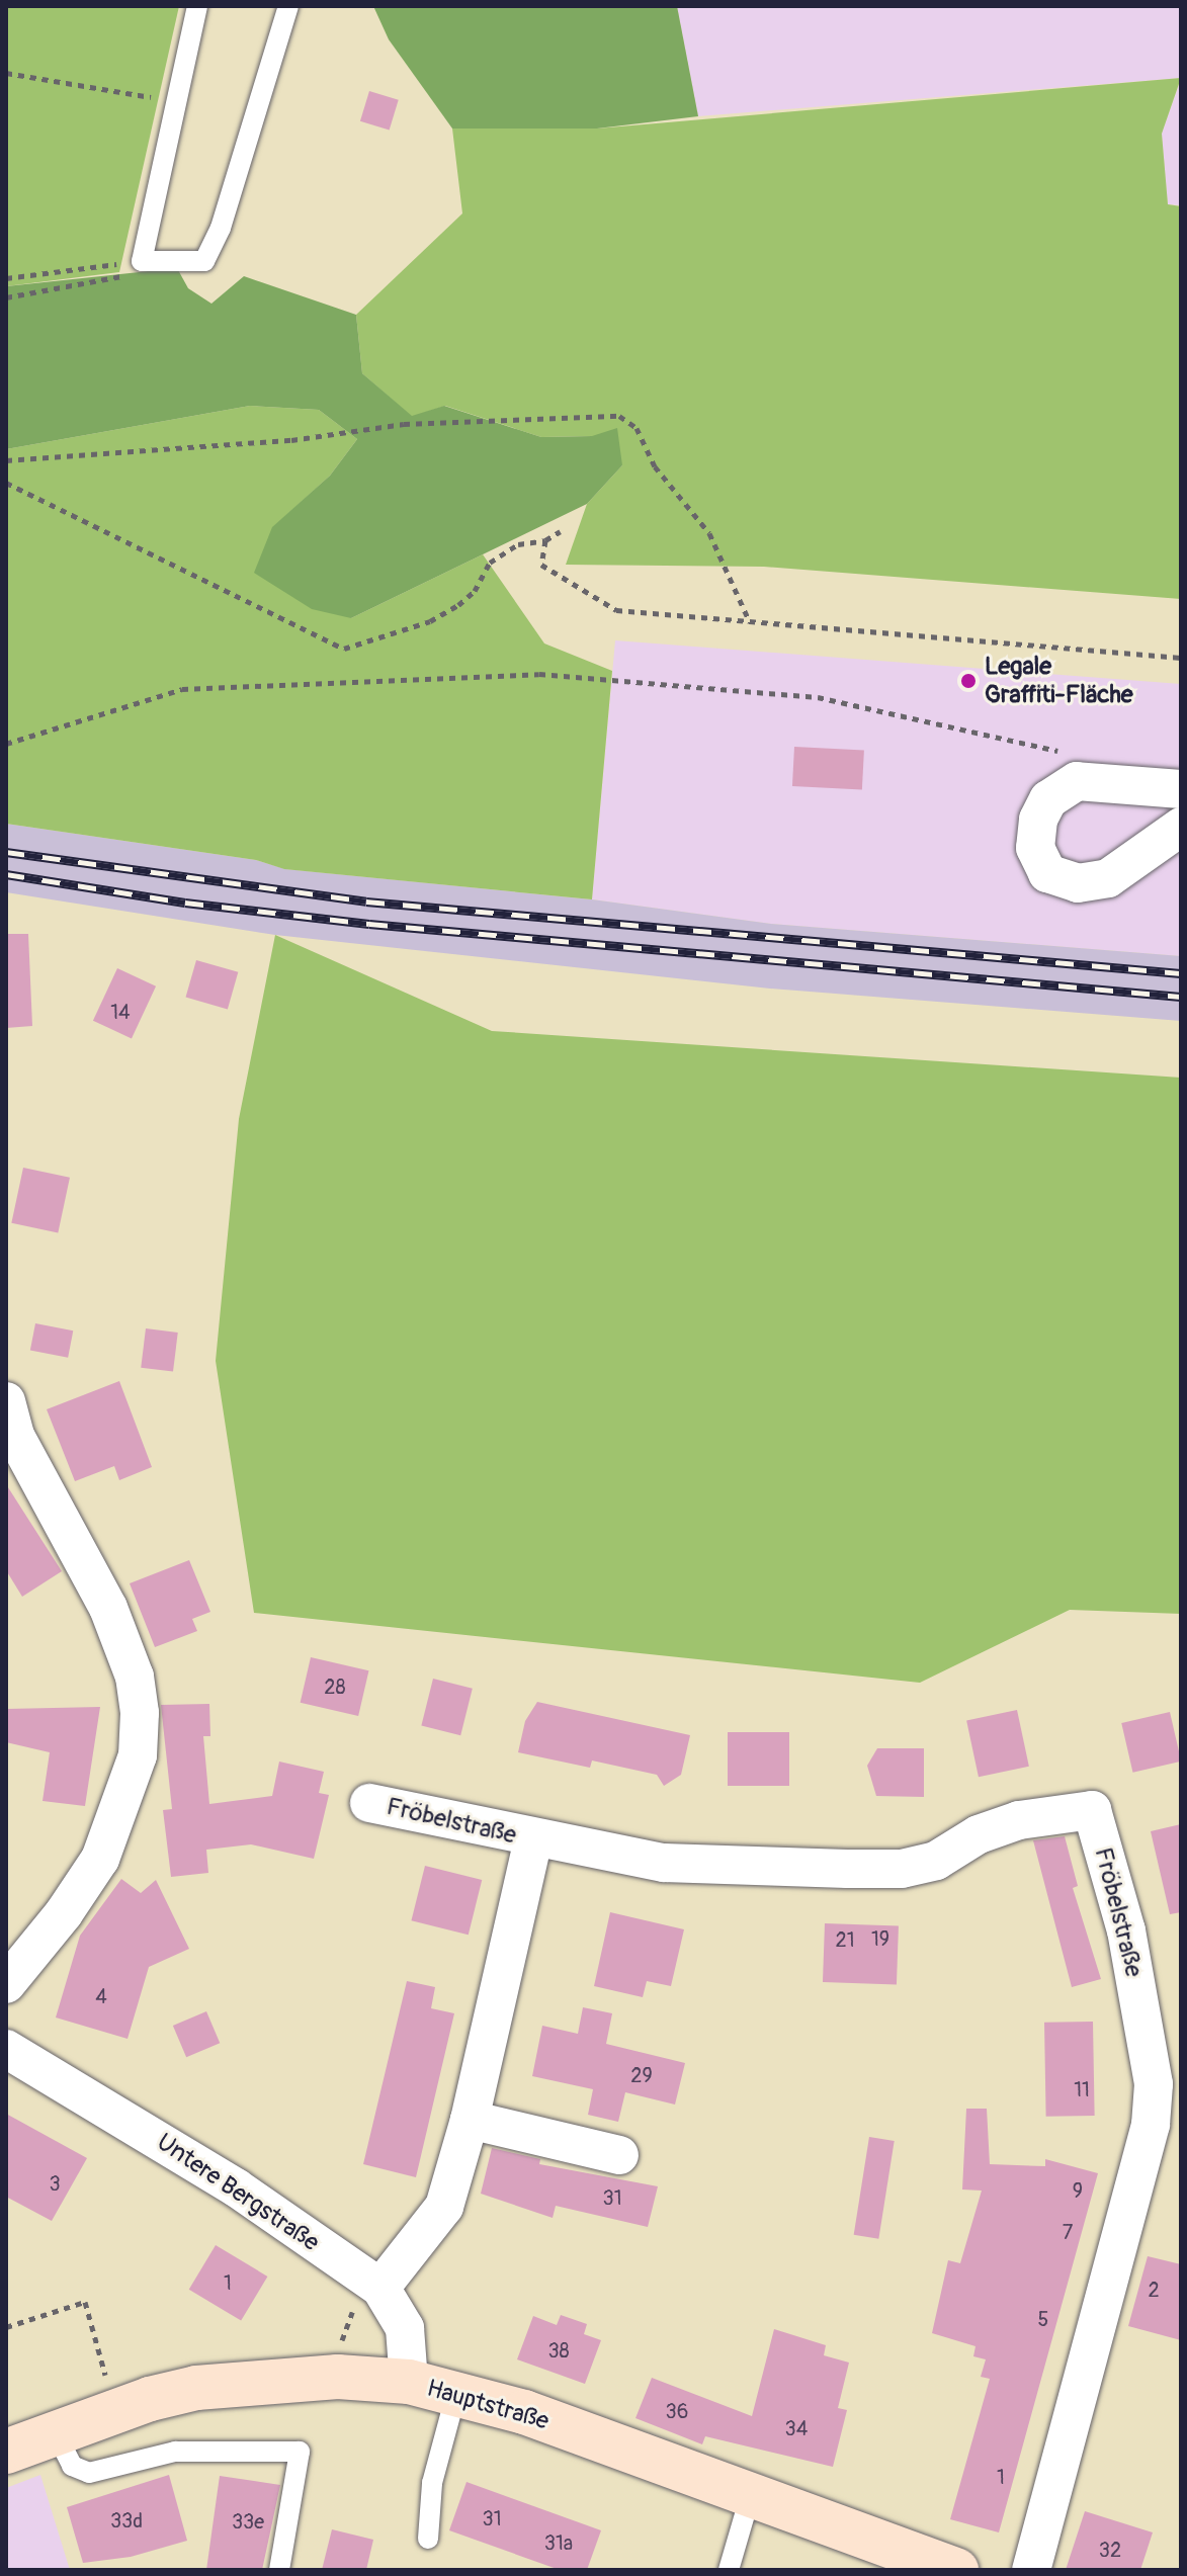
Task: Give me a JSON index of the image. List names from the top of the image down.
{
  "streets": {
    "main road": ["Hauptstraße"],
    "street": ["Fröbelstraße", "Untere Bergstraße"]
  },
  "crossings": [
    ["Fröbelstraße", "Untere Bergstraße"],
    ["Untere Bergstraße", "Hauptstraße"]
  ],
  "places": ["Legale Graffiti-Fläche"],
  "house_numbers": [
    "14",
    "28",
    "19",
    "21",
    "4",
    "29",
    "11",
    "3",
    "9",
    "31",
    "7",
    "1",
    "2",
    "5",
    "38",
    "36",
    "34",
    "1",
    "31",
    "33d",
    "33e",
    "31a",
    "32"
  ]
}
